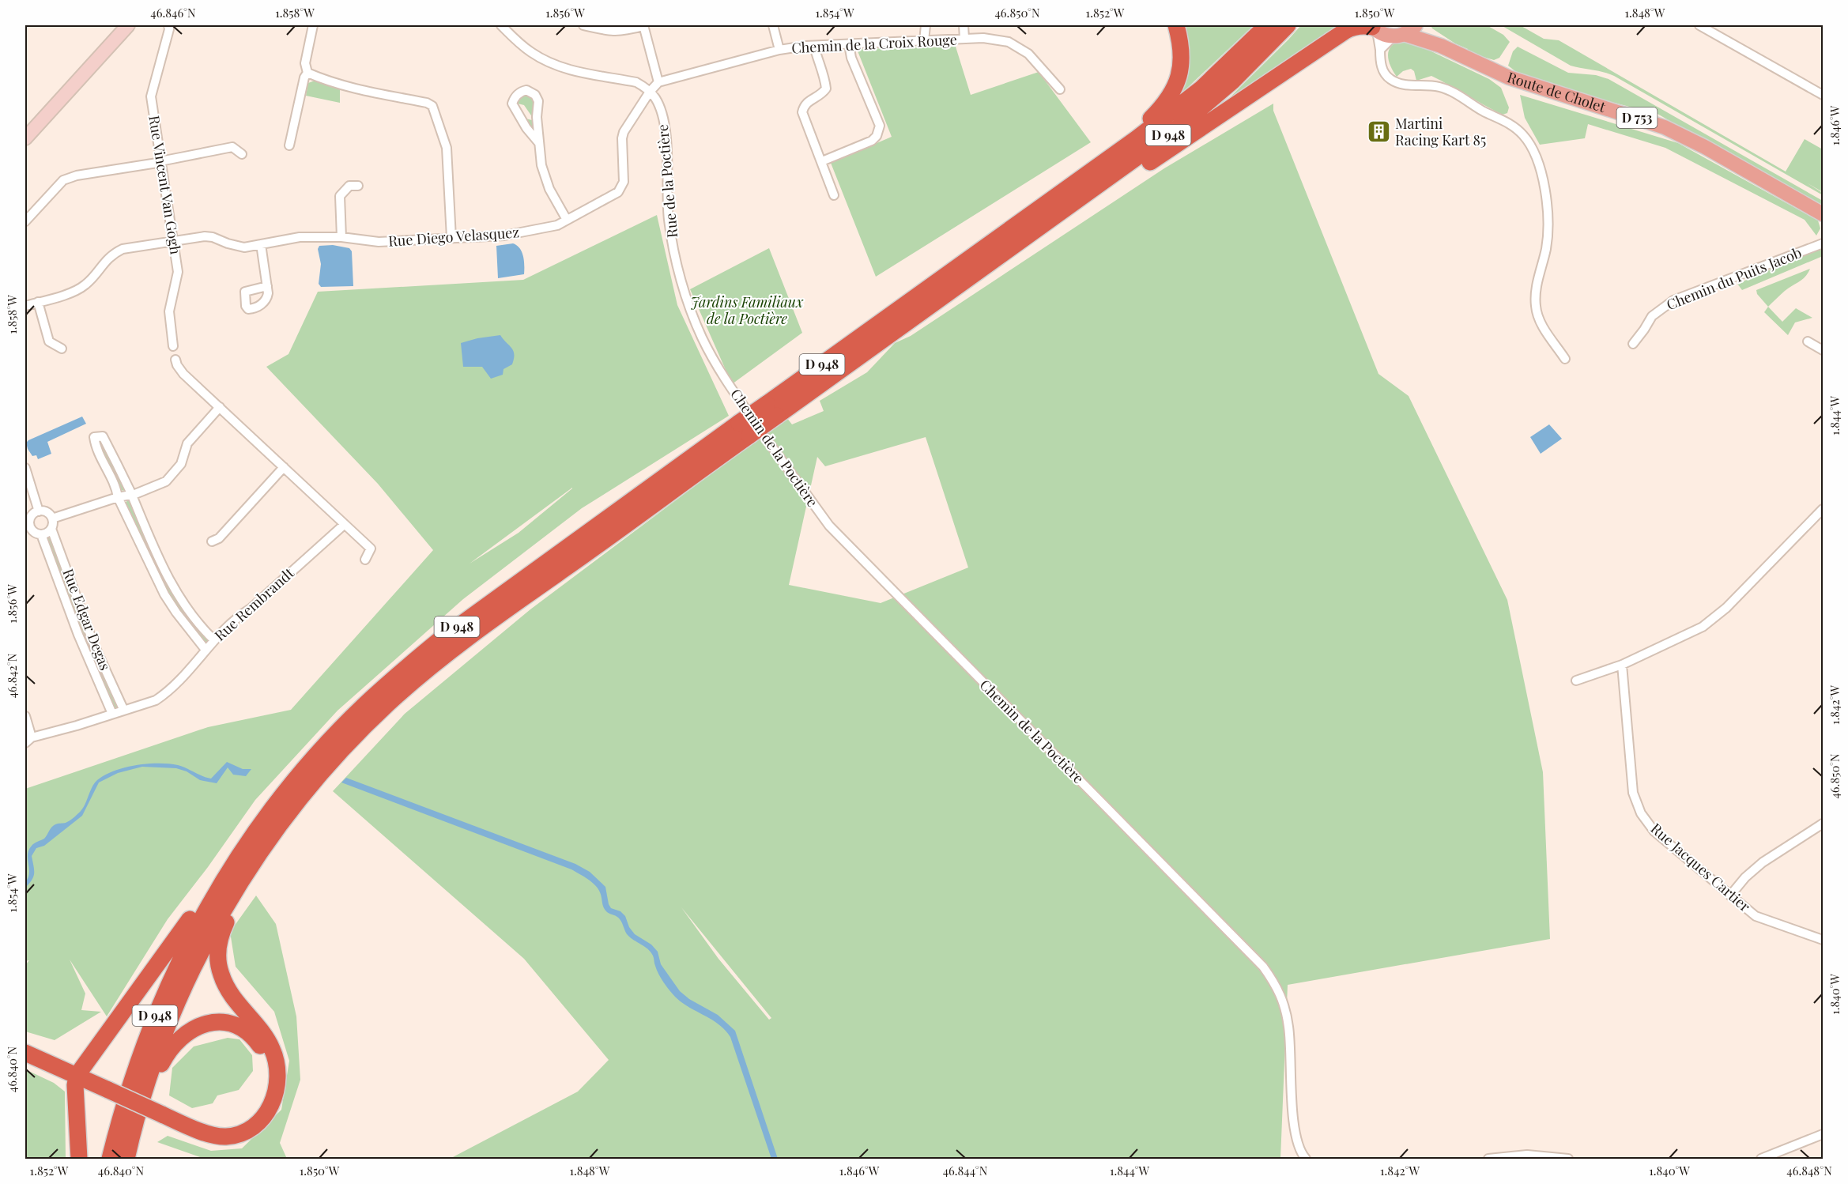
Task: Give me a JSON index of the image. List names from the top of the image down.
{
  "streets": {
    "highway": ["D 948"],
    "main road": ["Route de Cholet", "D 753"],
    "street": [
      "Chemin de la Croix Rouge",
      "Rue de la Poctière",
      "Rue Vincent Van Gogh",
      "Rue Diego Velasquez",
      "Chemin du Puits Jacob",
      "Chemin de la Poctière",
      "Rue Rembrandt",
      "Rue Edgar Degas",
      "Rue Jacques Cartier"
    ]
  },
  "crossings": [
    ["Chemin de la Croix Rouge", "Rue de la Poctière"],
    ["Chemin de la Croix Rouge", "Rue Diego Velasquez"],
    ["Rue de la Poctière", "Rue Diego Velasquez"],
    ["Rue de la Poctière", "Chemin de la Poctière"],
    ["Rue Vincent Van Gogh", "Rue Diego Velasquez"],
    ["Rue Rembrandt", "Rue Edgar Degas"]
  ],
  "parks": ["Jardins Familiaux de la Poctière"],
  "places": {
    "building": ["Martini Racing Kart 85"]
  },
  "coordinates": [
    "46.846°N",
    "1.858°W",
    "1.856°W",
    "1.854°W",
    "46.850°N",
    "1.852°W",
    "1.850°W",
    "1.848°W",
    "1.846°W",
    "1.844°W",
    "46.842°N",
    "1.842°W",
    "1.840°W",
    "46.840°N",
    "46.844°N",
    "46.848°N"
  ]
}
